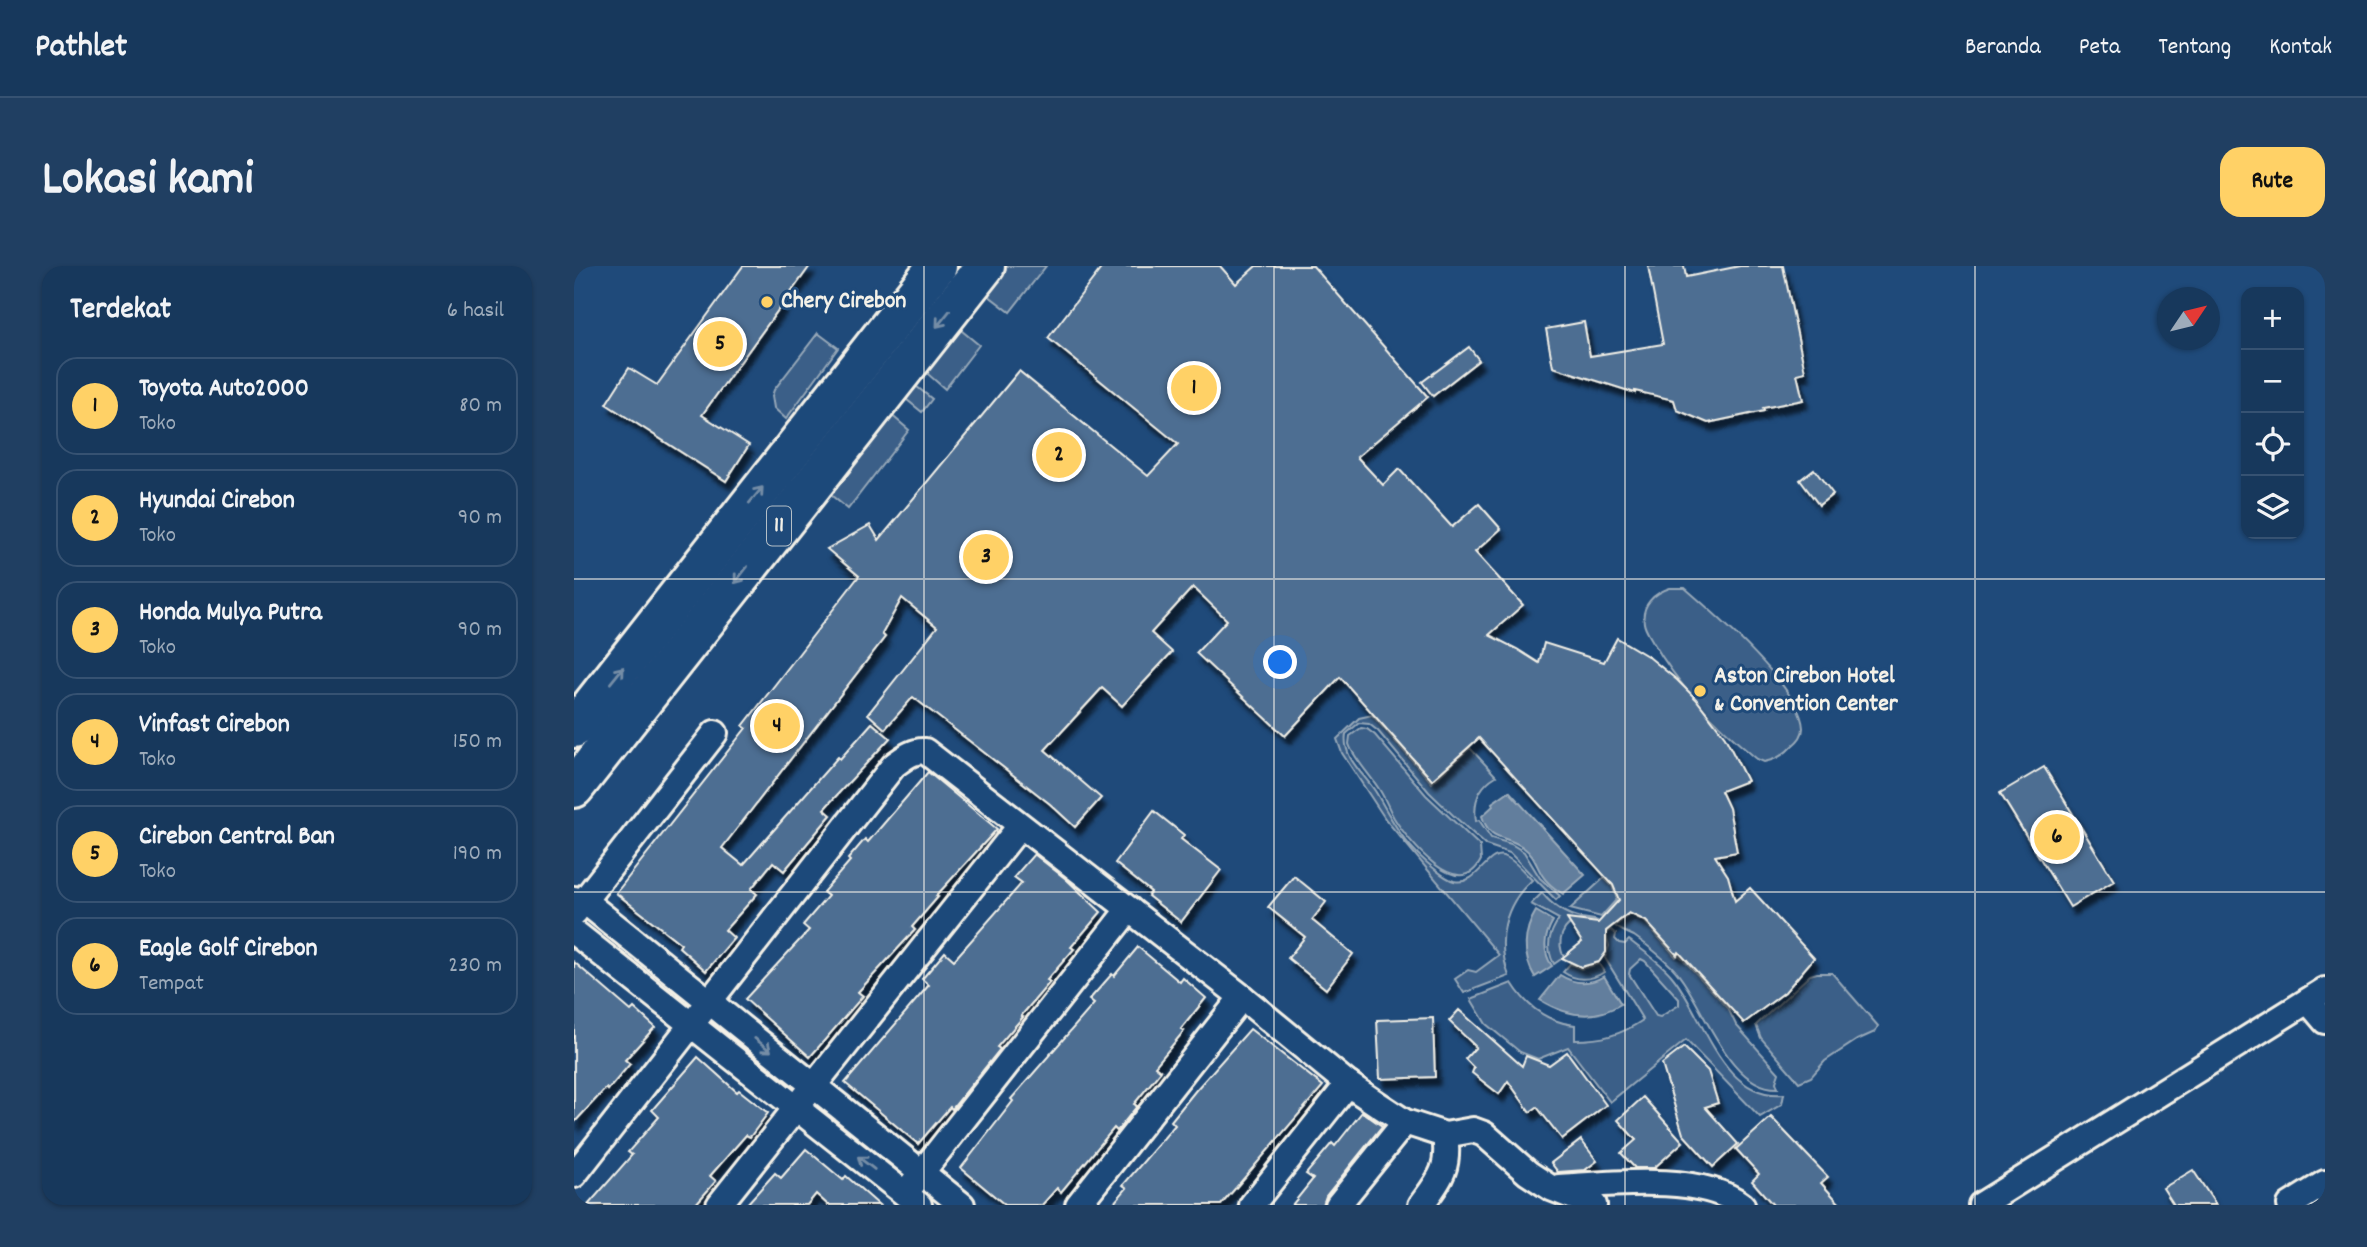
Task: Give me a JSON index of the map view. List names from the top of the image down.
{
  "streets": {
    "highway": ["11"]
  },
  "places": ["Chery Cirebon", "Aston Cirebon Hotel & Convention Center"],
  "north": "top right",
  "page": {
    "header": "Pathlet",
    "nav": [
      "Beranda",
      "Peta",
      "Tentang",
      "Kontak"
    ],
    "title": "Lokasi kami",
    "buttons": "Rute",
    "heading": ["Terdekat", "6 hasil"],
    "map_buttons": ["+", "−"],
    "pins": [
      "5",
      "1",
      "2",
      "3",
      "4",
      "6"
    ],
    "list": [
      {
        "mark": "1",
        "name": "Toyota Auto2000",
        "note": "Toko",
        "value": "80 m"
      },
      {
        "mark": "2",
        "name": "Hyundai Cirebon",
        "note": "Toko",
        "value": "90 m"
      },
      {
        "mark": "3",
        "name": "Honda Mulya Putra",
        "note": "Toko",
        "value": "90 m"
      },
      {
        "mark": "4",
        "name": "Vinfast Cirebon",
        "note": "Toko",
        "value": "150 m"
      },
      {
        "mark": "5",
        "name": "Cirebon Central Ban",
        "note": "Toko",
        "value": "190 m"
      },
      {
        "mark": "6",
        "name": "Eagle Golf Cirebon",
        "note": "Tempat",
        "value": "230 m"
      }
    ]
  }
}
